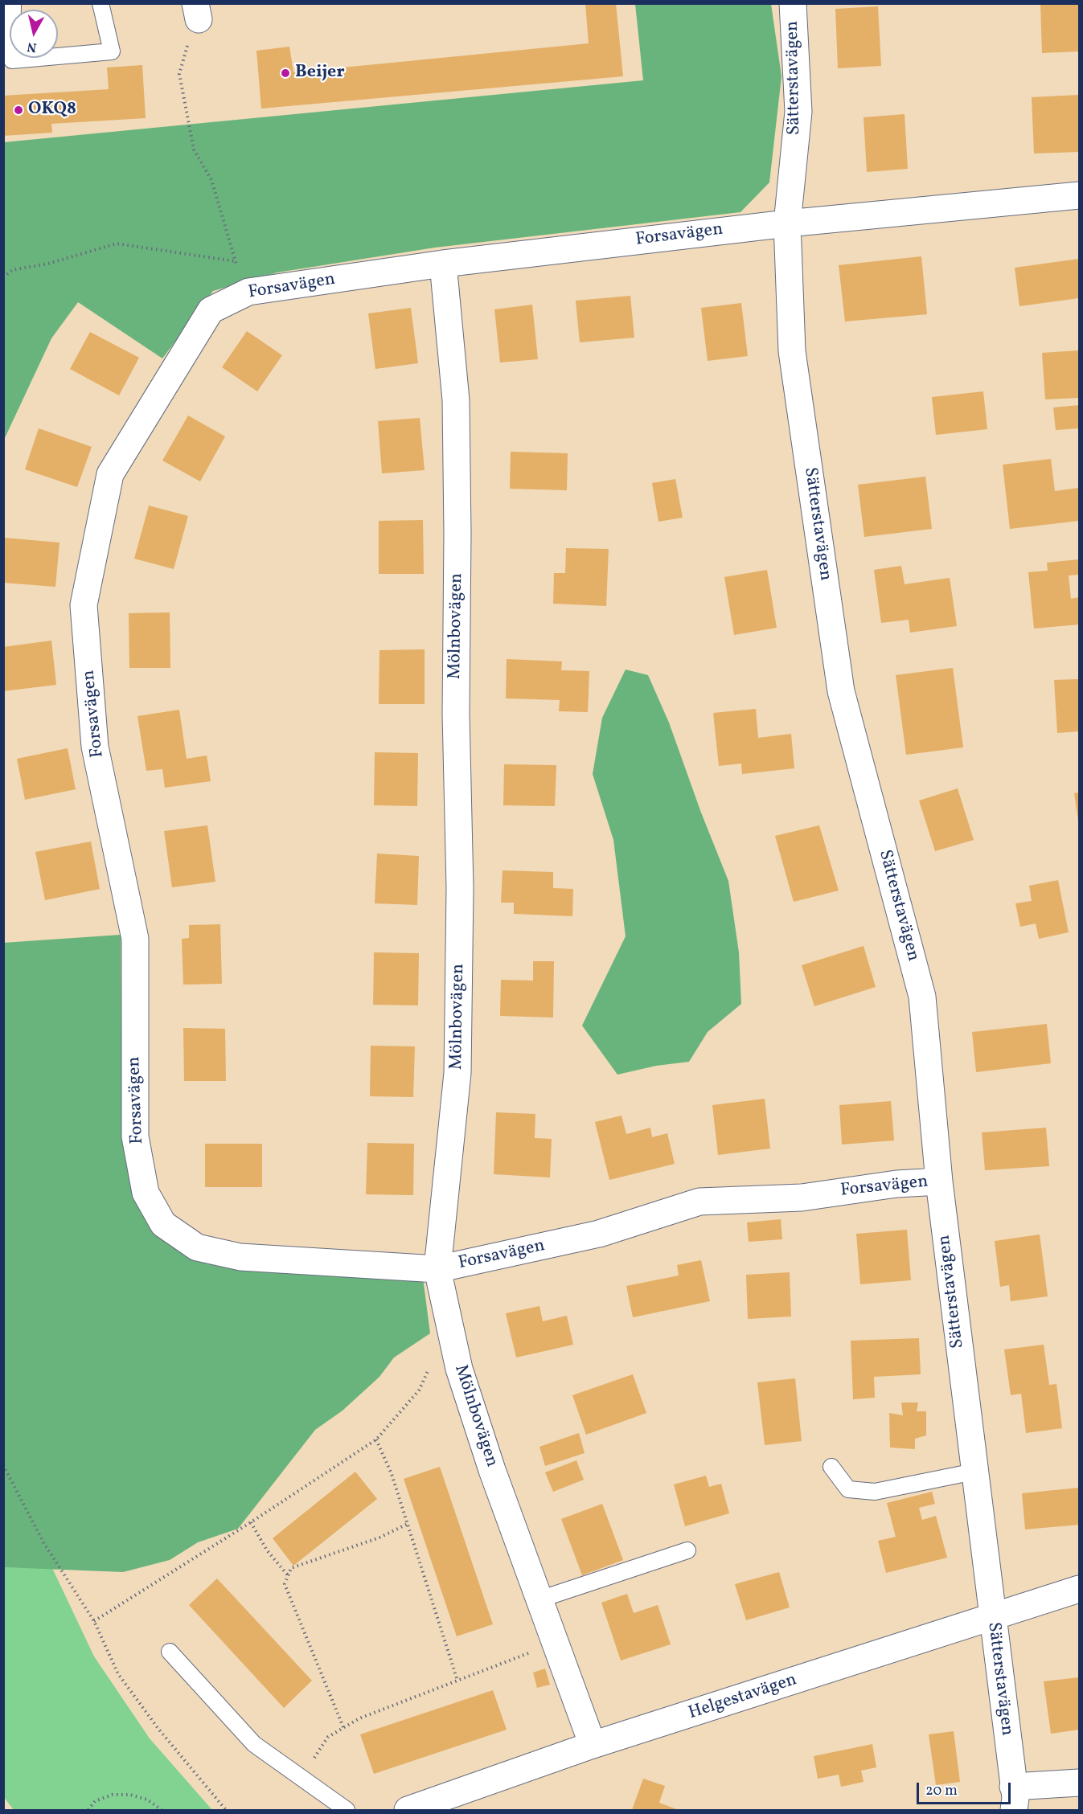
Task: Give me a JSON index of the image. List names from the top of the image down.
{
  "streets": {
    "street": [
      "Sätterstavägen",
      "Forsavägen",
      "Mölnbovägen",
      "Helgestavägen"
    ]
  },
  "crossings": [
    ["Sätterstavägen", "Forsavägen"],
    ["Sätterstavägen", "Helgestavägen"],
    ["Forsavägen", "Mölnbovägen"],
    ["Mölnbovägen", "Helgestavägen"]
  ],
  "places": ["Beijer", "OKQ8"],
  "scale_bar": "20 m",
  "north": "bottom"
}
